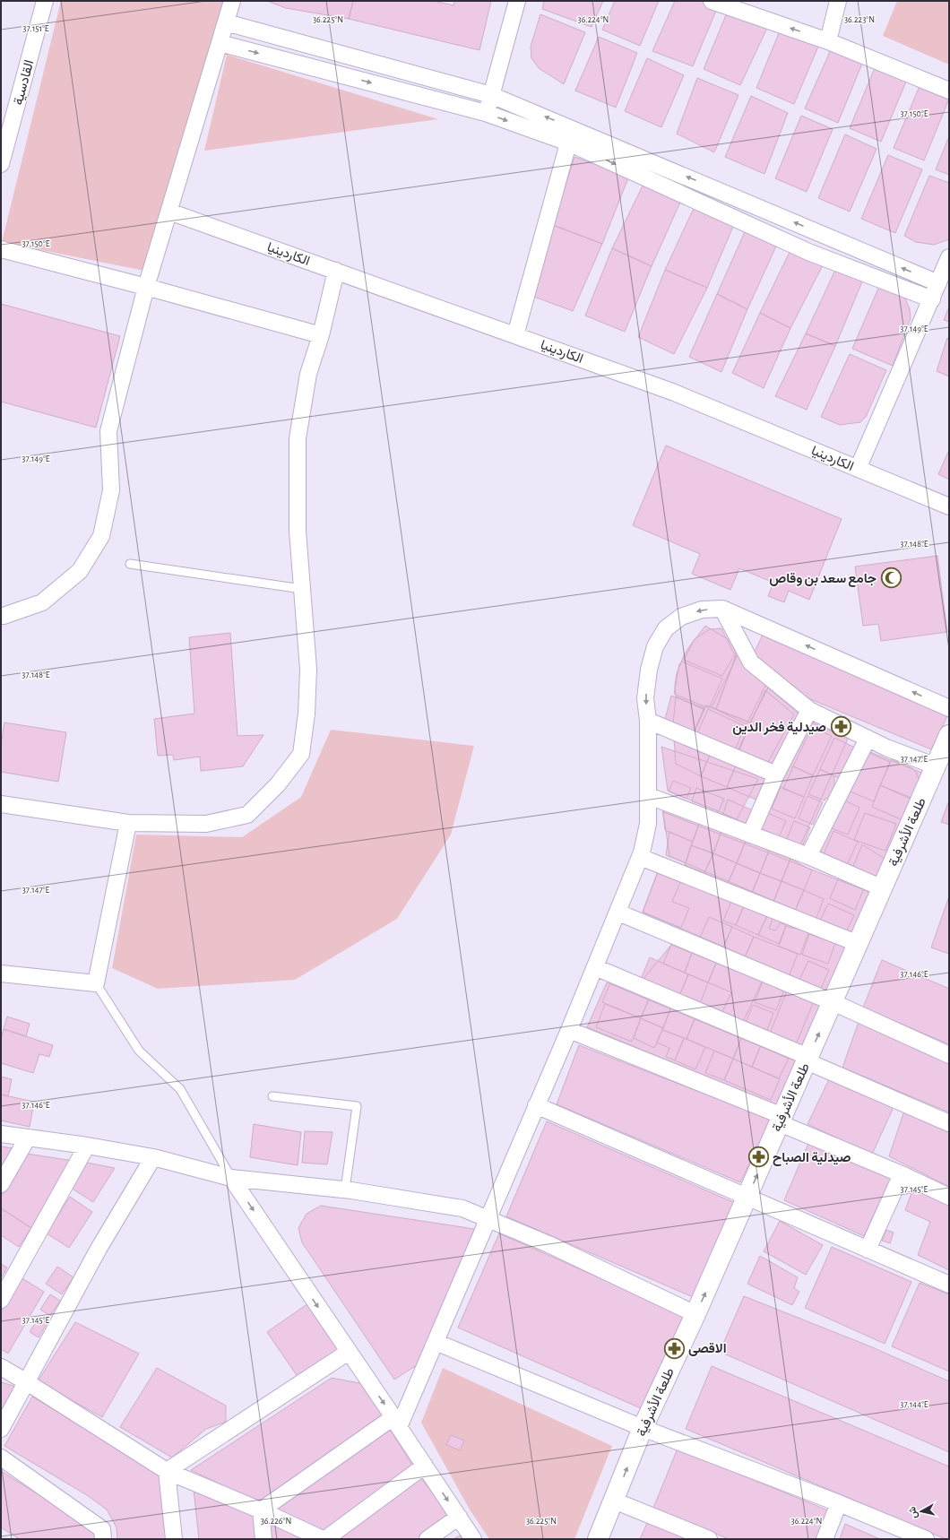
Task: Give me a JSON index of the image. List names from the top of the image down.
{
  "streets": {
    "main road": ["طلعة الأشرفية"],
    "street": ["القادسية", "الكاردينيا"]
  },
  "one_way": ["طلعة الأشرفية"],
  "places": {
    "mosque": ["جامع سعد بن وقاص"],
    "pharmacy": ["صيدلية فخر الدين", "صيدلية الصباح", "الاقصى"]
  },
  "north": "left",
  "coordinates": [
    "36.225°N",
    "36.224°N",
    "36.223°N",
    "37.151°E",
    "37.150°E",
    "37.149°E",
    "37.148°E",
    "37.147°E",
    "37.146°E",
    "37.145°E",
    "37.144°E",
    "36.226°N"
  ]
}
